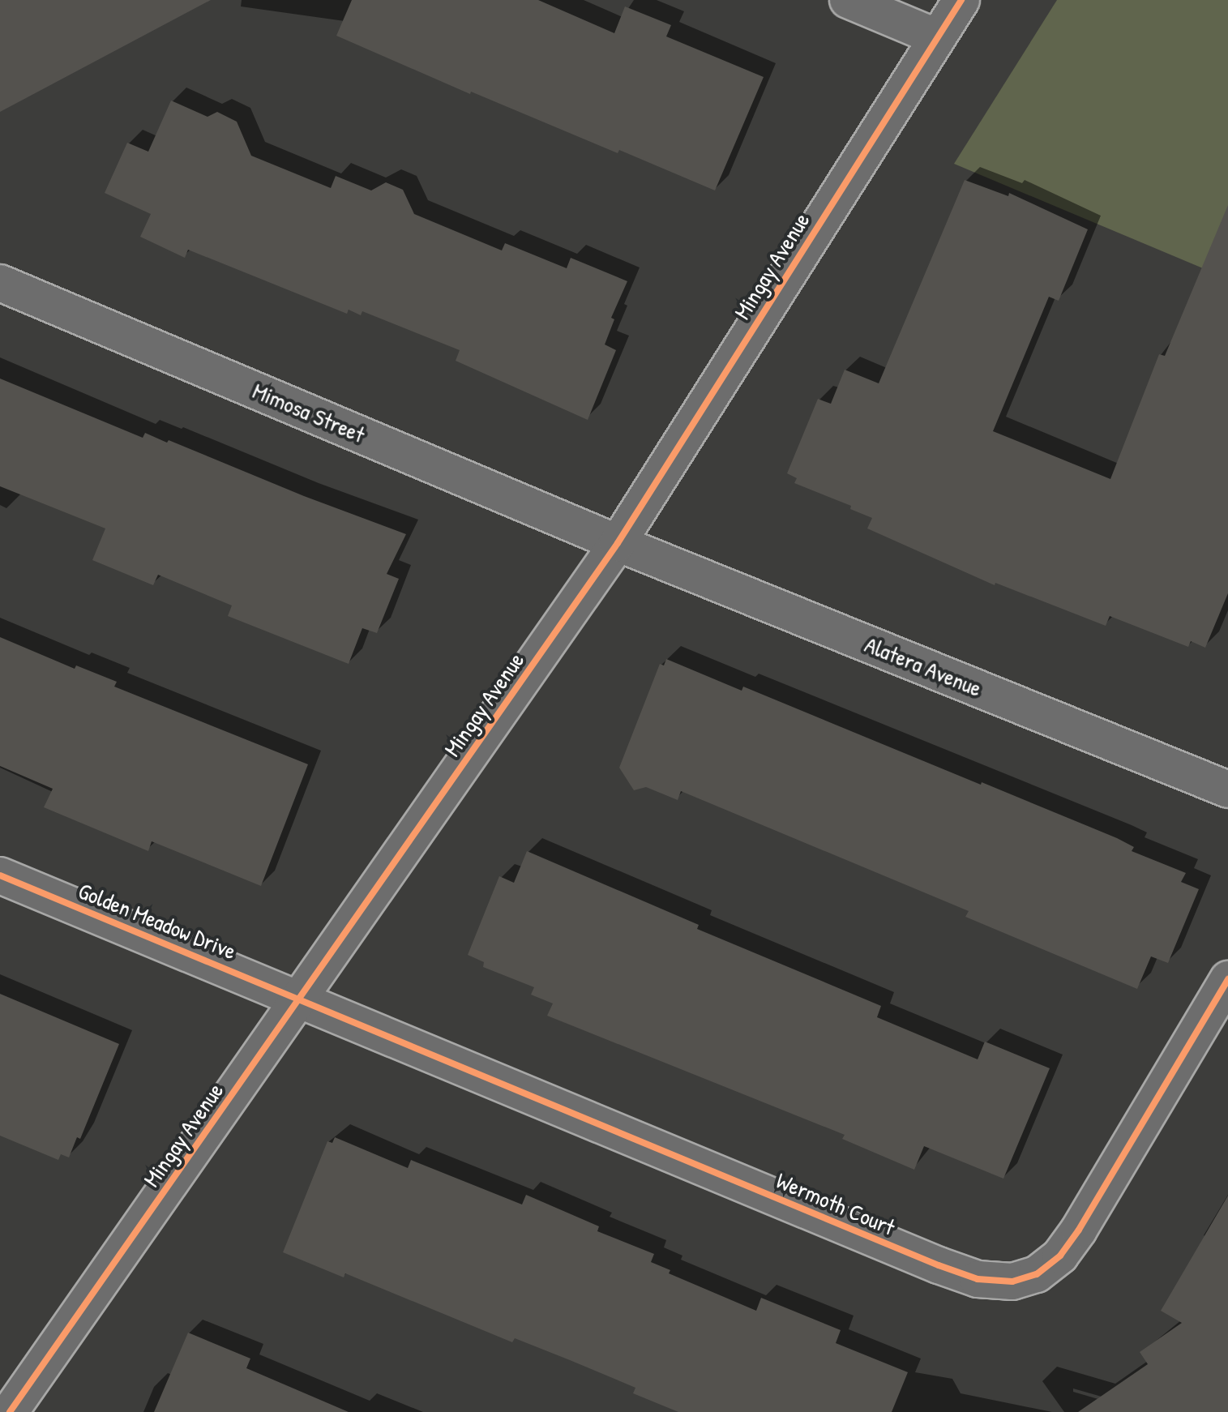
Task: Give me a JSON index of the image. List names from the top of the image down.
{
  "streets": {
    "street": [
      "Mingay Avenue",
      "Mimosa Street",
      "Alatera Avenue",
      "Golden Meadow Drive",
      "Wermoth Court"
    ]
  },
  "crossings": [
    ["Mingay Avenue", "Mimosa Street"],
    ["Mingay Avenue", "Alatera Avenue"],
    ["Mingay Avenue", "Golden Meadow Drive"],
    ["Mingay Avenue", "Wermoth Court"],
    ["Mimosa Street", "Alatera Avenue"],
    ["Golden Meadow Drive", "Wermoth Court"]
  ]
}
